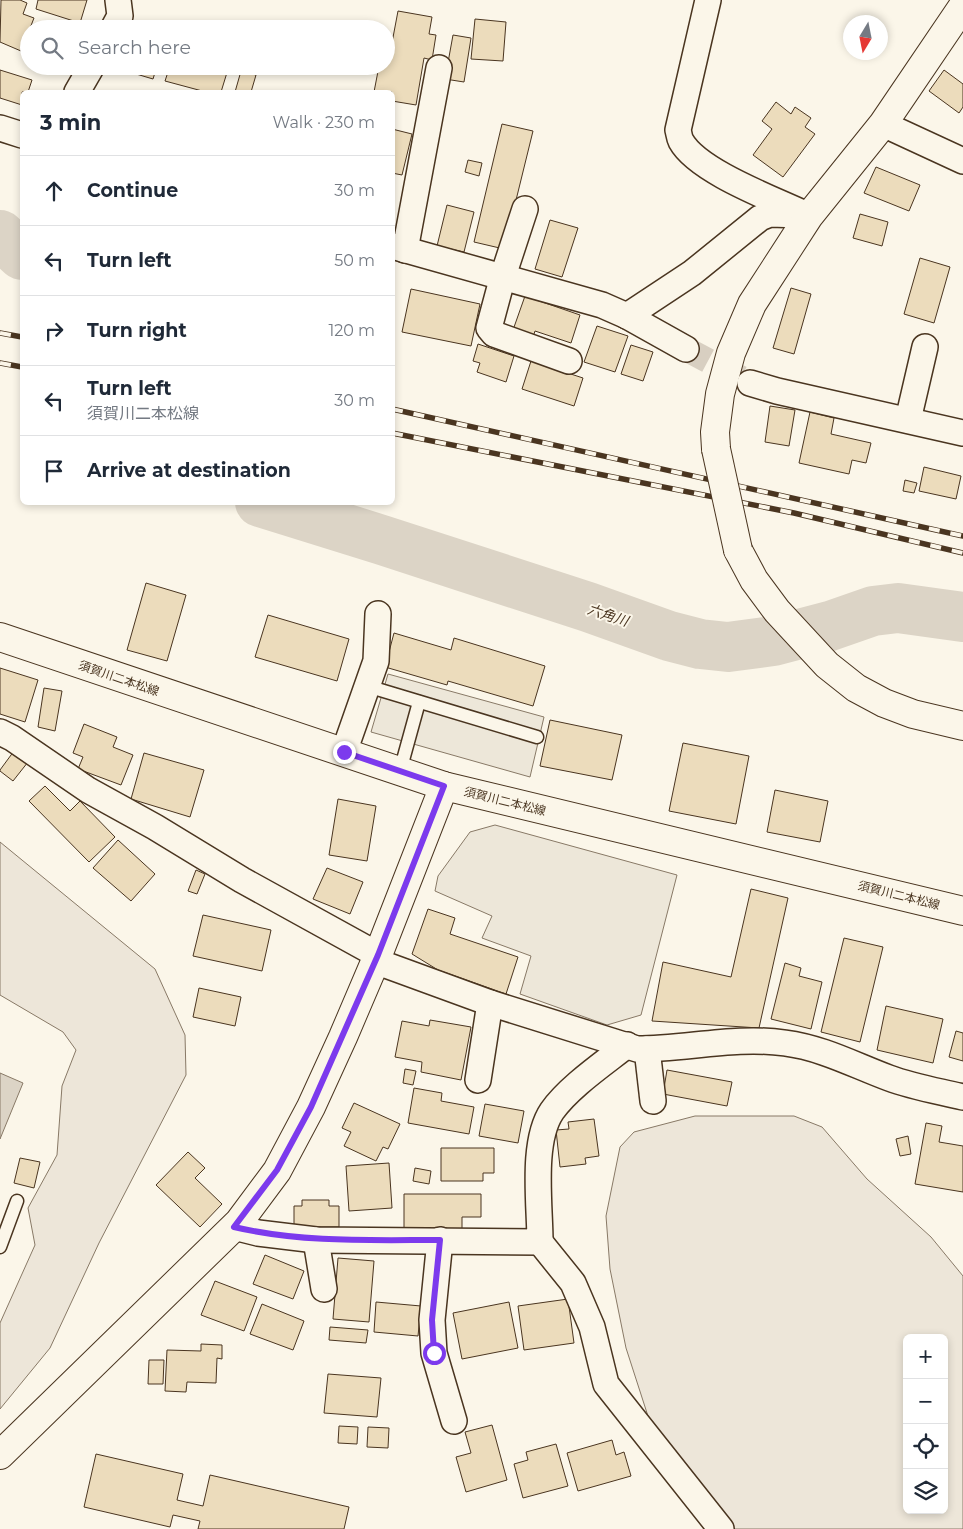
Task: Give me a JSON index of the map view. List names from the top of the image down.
{
  "streets": {
    "street": ["須賀川二本松線"]
  },
  "water": ["六角川"],
  "north": "bottom",
  "page": {
    "search": "Search here",
    "heading": ["3 min", "Walk · 230 m"],
    "list": [
      ["Continue", "30 m"],
      ["Turn left", "50 m"],
      ["Turn right", "120 m"],
      ["Turn left", "須賀川二本松線", "30 m"],
      "Arrive at destination"
    ],
    "map_buttons": ["+", "−"]
  }
}
